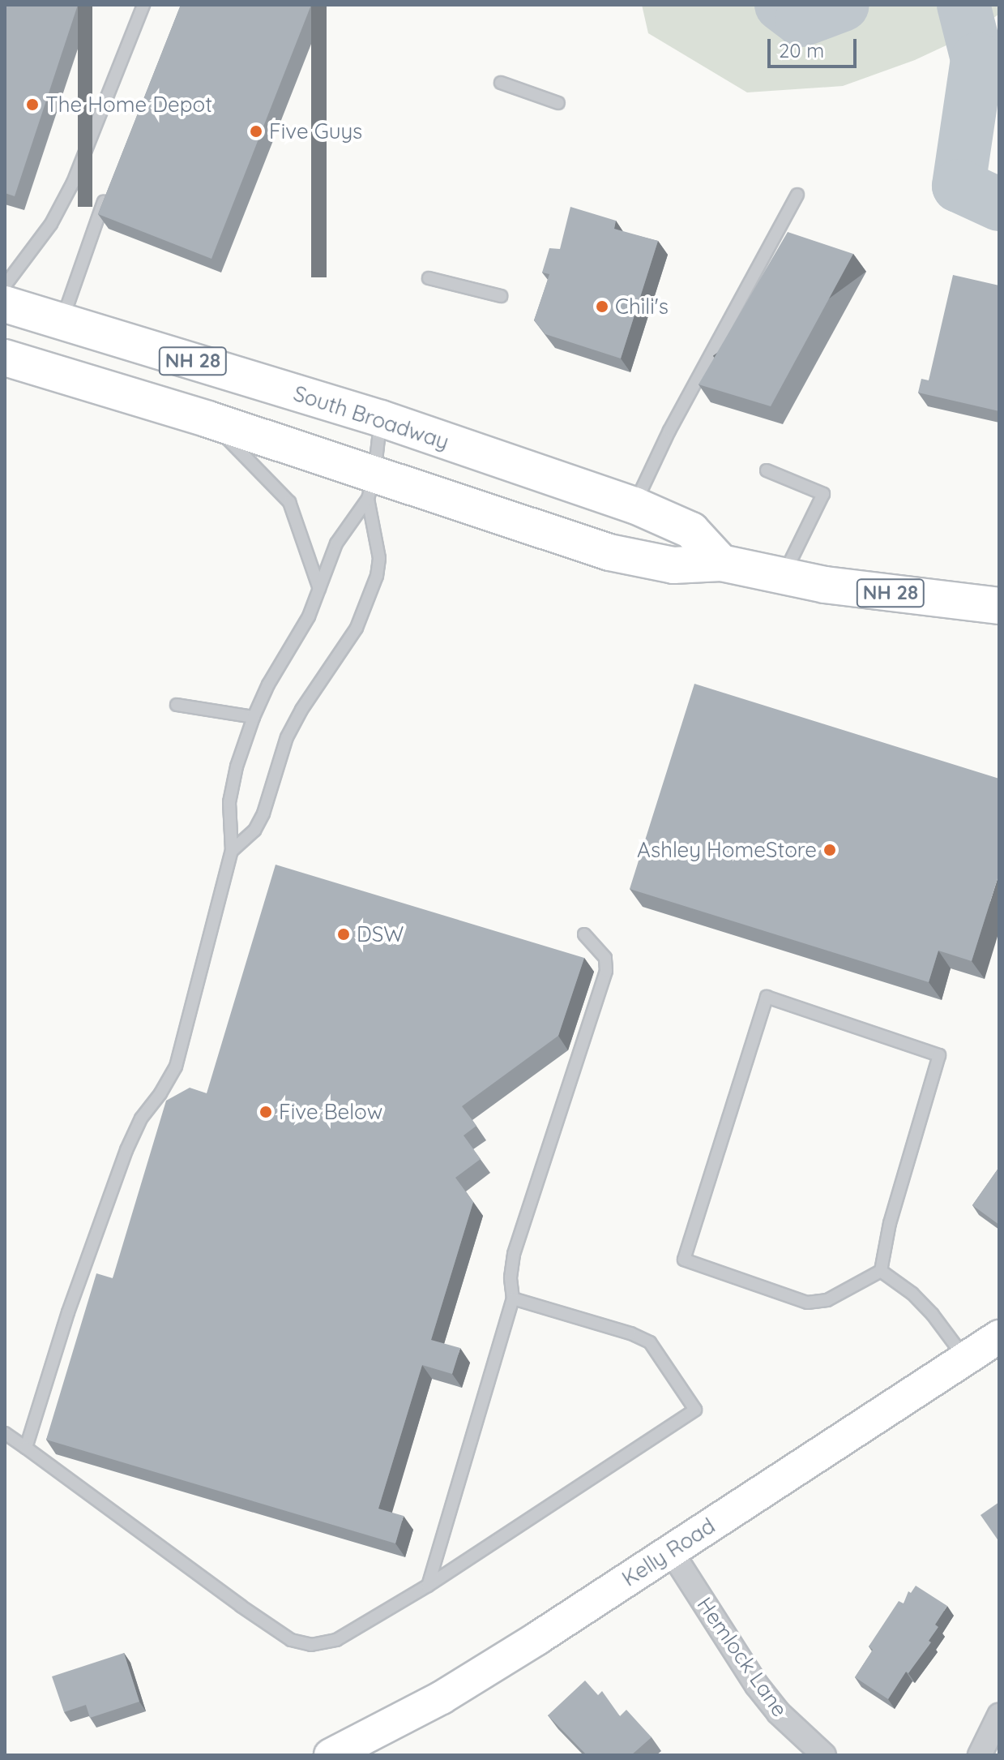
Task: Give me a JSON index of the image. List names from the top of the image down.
{
  "streets": {
    "main road": ["NH 28", "South Broadway"],
    "street": ["Kelly Road", "Hemlock Lane"]
  },
  "crossings": [
    ["NH 28", "South Broadway"],
    ["Kelly Road", "Hemlock Lane"]
  ],
  "places": [
    "The Home Depot",
    "Five Guys",
    "Chili's",
    "Ashley HomeStore",
    "DSW",
    "Five Below"
  ],
  "scale_bar": "20 m"
}
